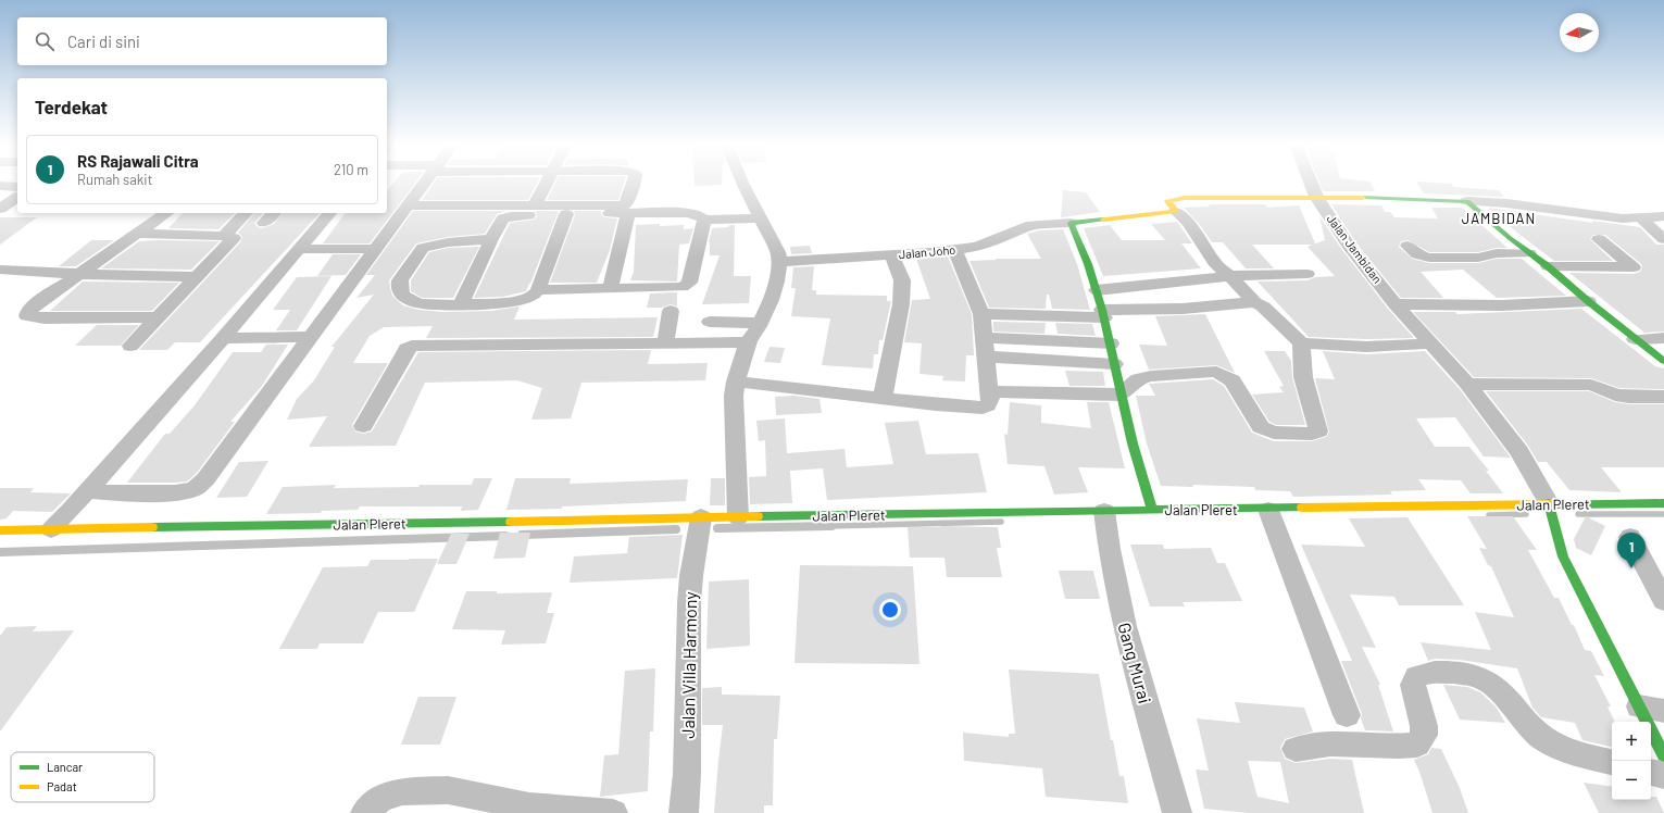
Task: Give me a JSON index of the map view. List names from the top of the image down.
{
  "streets": {
    "street": [
      "Jalan Jambidan",
      "Jalan Joho",
      "Jalan Pleret",
      "Gang Murai",
      "Jalan Villa Harmony"
    ]
  },
  "crossings": [
    ["Jalan Jambidan", "Jalan Pleret"],
    ["Jalan Pleret", "Gang Murai"],
    ["Jalan Pleret", "Jalan Villa Harmony"]
  ],
  "districts": ["JAMBIDAN"],
  "legend": ["Lancar", "Padat"],
  "north": "left",
  "page": {
    "search": "Cari di sini",
    "heading": "Terdekat",
    "list": [
      {
        "mark": "1",
        "name": "RS Rajawali Citra",
        "note": "Rumah sakit",
        "value": "210 m"
      }
    ],
    "pins": "1",
    "map_buttons": ["+", "−"]
  }
}
